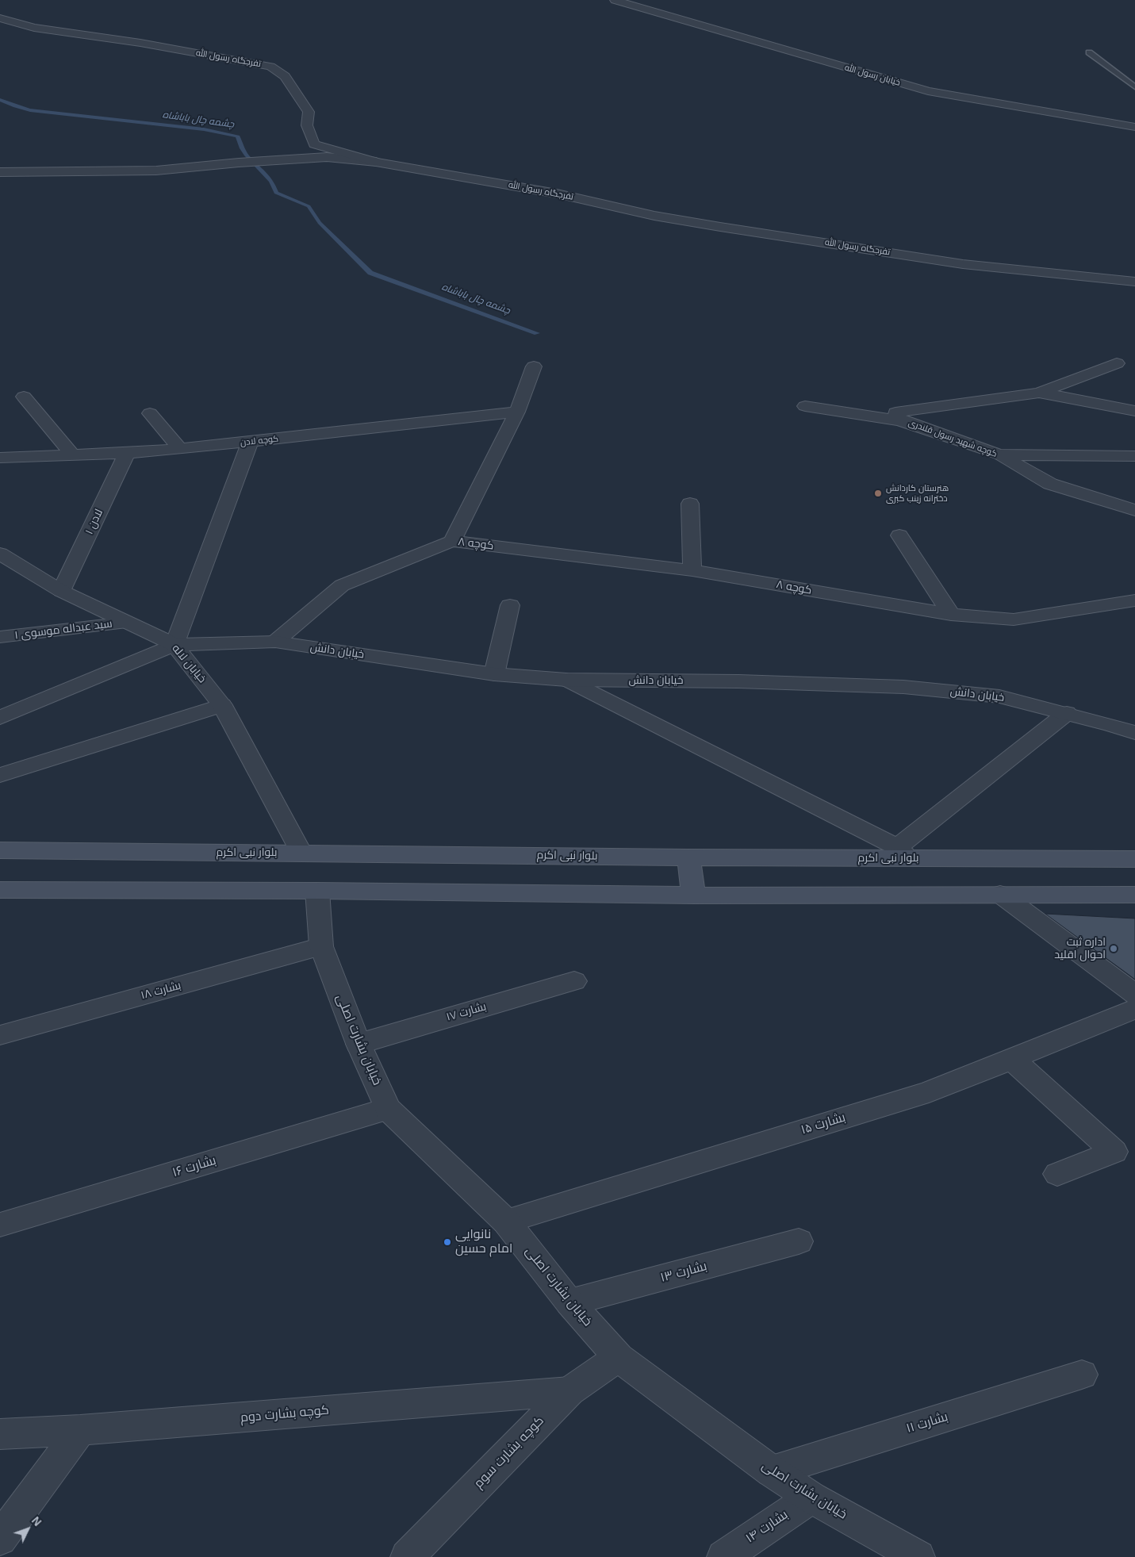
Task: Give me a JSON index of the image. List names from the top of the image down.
{
  "streets": {
    "main road": ["بلوار نبی اکرم"],
    "street": [
      "تفرجگاه رسول الله",
      "خیابان رسول الله",
      "کوچه شهید رسول قلندری",
      "کوچه لادن",
      "لادن ۱",
      "کوچه ۸",
      "سید عبداله موسوی ۱",
      "خیابان دانش",
      "خیابان لاله",
      "بشارت ۱۸",
      "بشارت ۱۷",
      "خیابان بشارت اصلی",
      "بشارت ۱۵",
      "بشارت ۱۶",
      "بشارت ۱۳",
      "کوچه بشارت دوم",
      "بشارت ۱۱",
      "کوچه بشارت سوم",
      "بشارت ۱۴"
    ]
  },
  "crossings": [
    ["کوچه لادن", "لادن ۱"],
    ["لادن ۱", "خیابان لاله"],
    ["سید عبداله موسوی ۱", "خیابان لاله"],
    ["خیابان دانش", "خیابان لاله"],
    ["خیابان لاله", "بلوار نبی اکرم"],
    ["بشارت ۱۸", "خیابان بشارت اصلی"],
    ["بشارت ۱۷", "خیابان بشارت اصلی"],
    ["خیابان بشارت اصلی", "بشارت ۱۵"],
    ["خیابان بشارت اصلی", "بشارت ۱۶"],
    ["خیابان بشارت اصلی", "بشارت ۱۳"],
    ["خیابان بشارت اصلی", "بشارت ۱۱"],
    ["خیابان بشارت اصلی", "کوچه بشارت سوم"],
    ["خیابان بشارت اصلی", "بشارت ۱۴"],
    ["کوچه بشارت دوم", "کوچه بشارت سوم"]
  ],
  "water": ["چشمه چال باباشاه"],
  "places": ["هنرستان کاردانش دخترانه زینب کبری", "اداره ثبت احوال اقلید", "نانوایی امام حسین"],
  "north": "top right"
}
